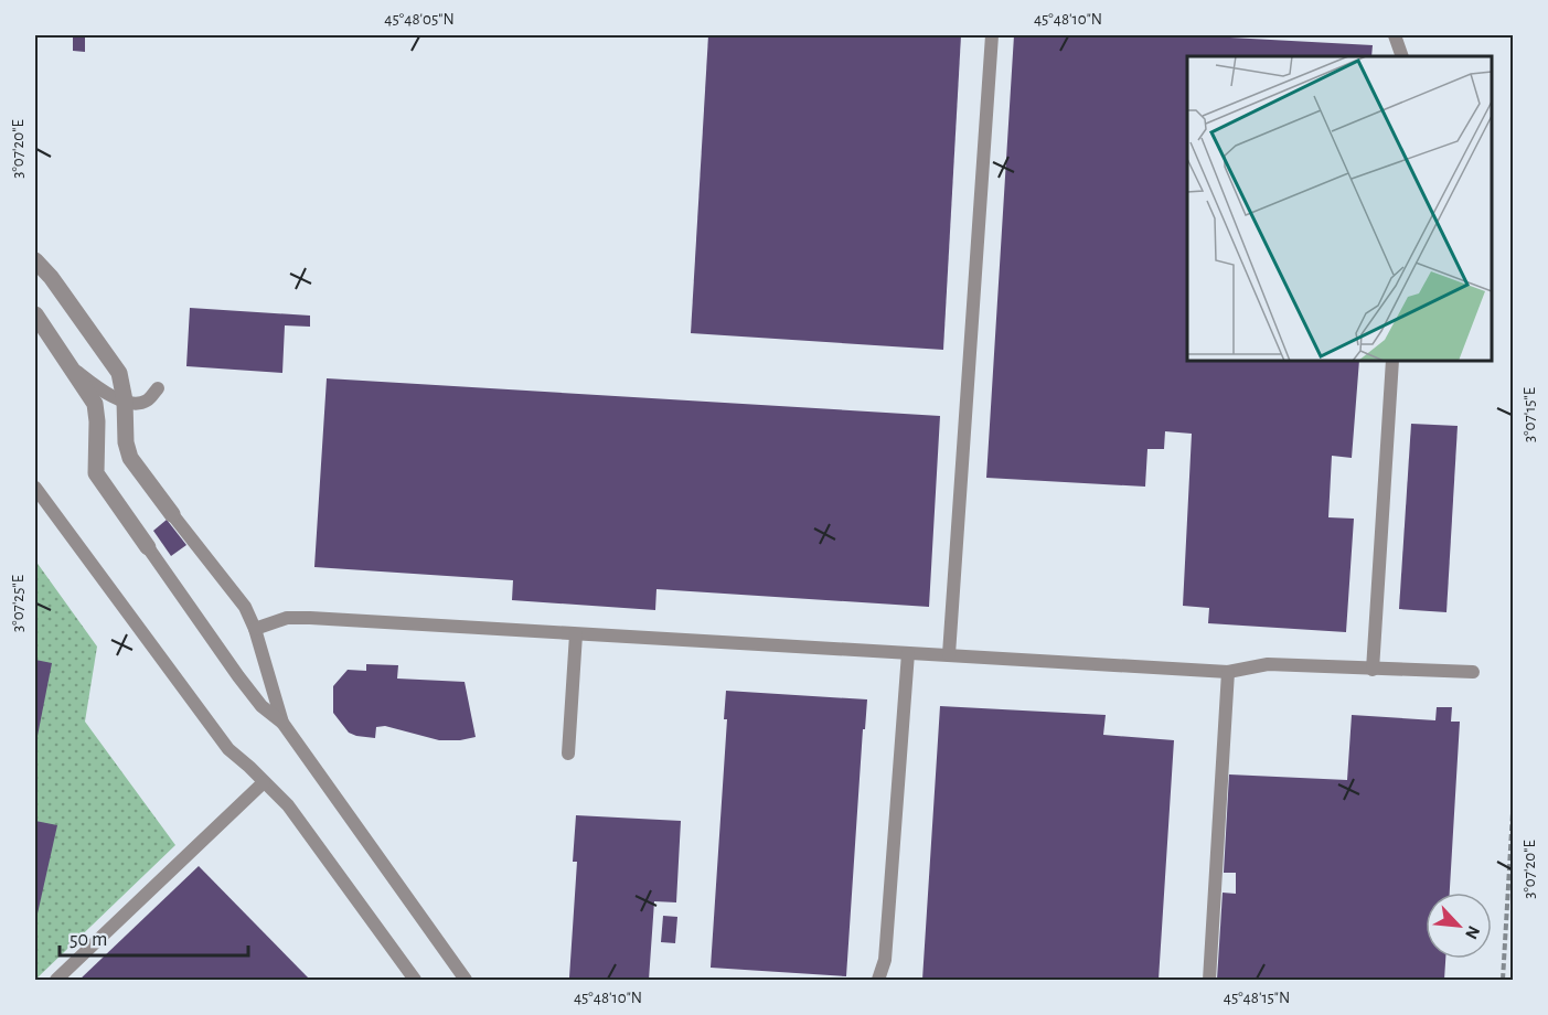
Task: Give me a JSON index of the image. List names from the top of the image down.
{
  "scale_bar": "50 m",
  "north": "bottom right",
  "coordinates": [
    "45°48'05\"N",
    "45°48'10\"N",
    "3°07'20\"E",
    "3°07'15\"E",
    "3°07'25\"E",
    "45°48'15\"N"
  ]
}
